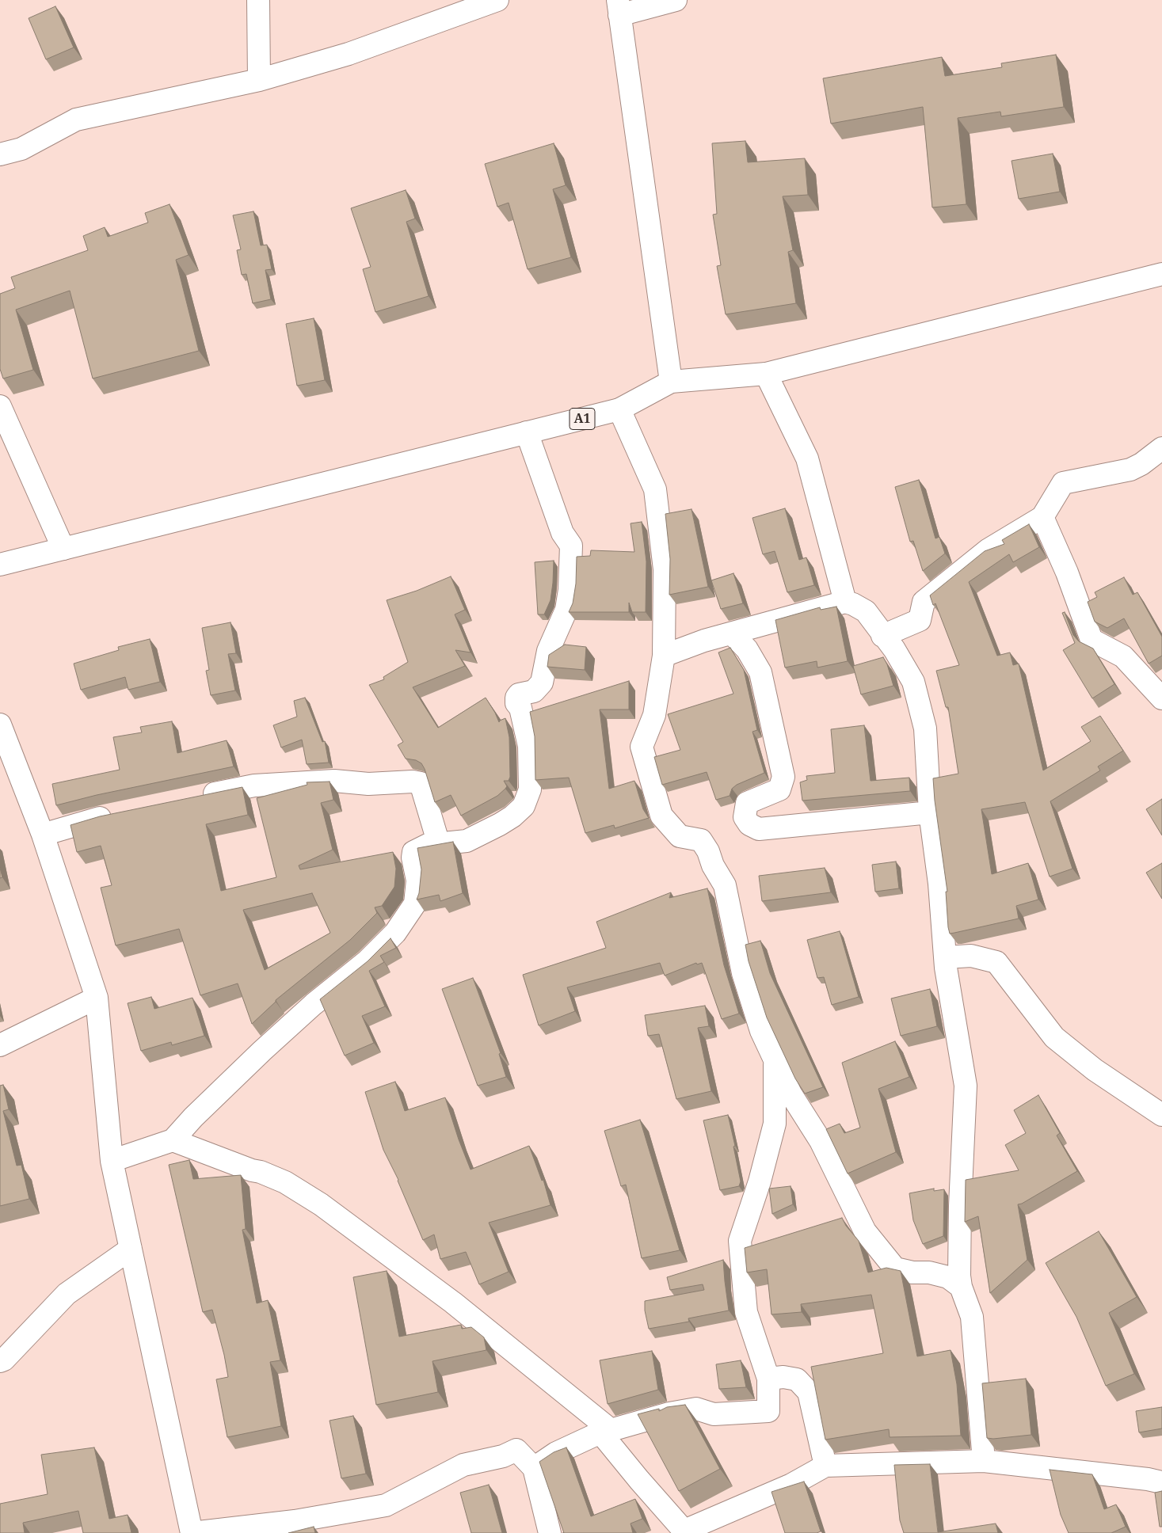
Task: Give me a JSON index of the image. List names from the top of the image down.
{
  "streets": {
    "main road": ["A1"]
  }
}
